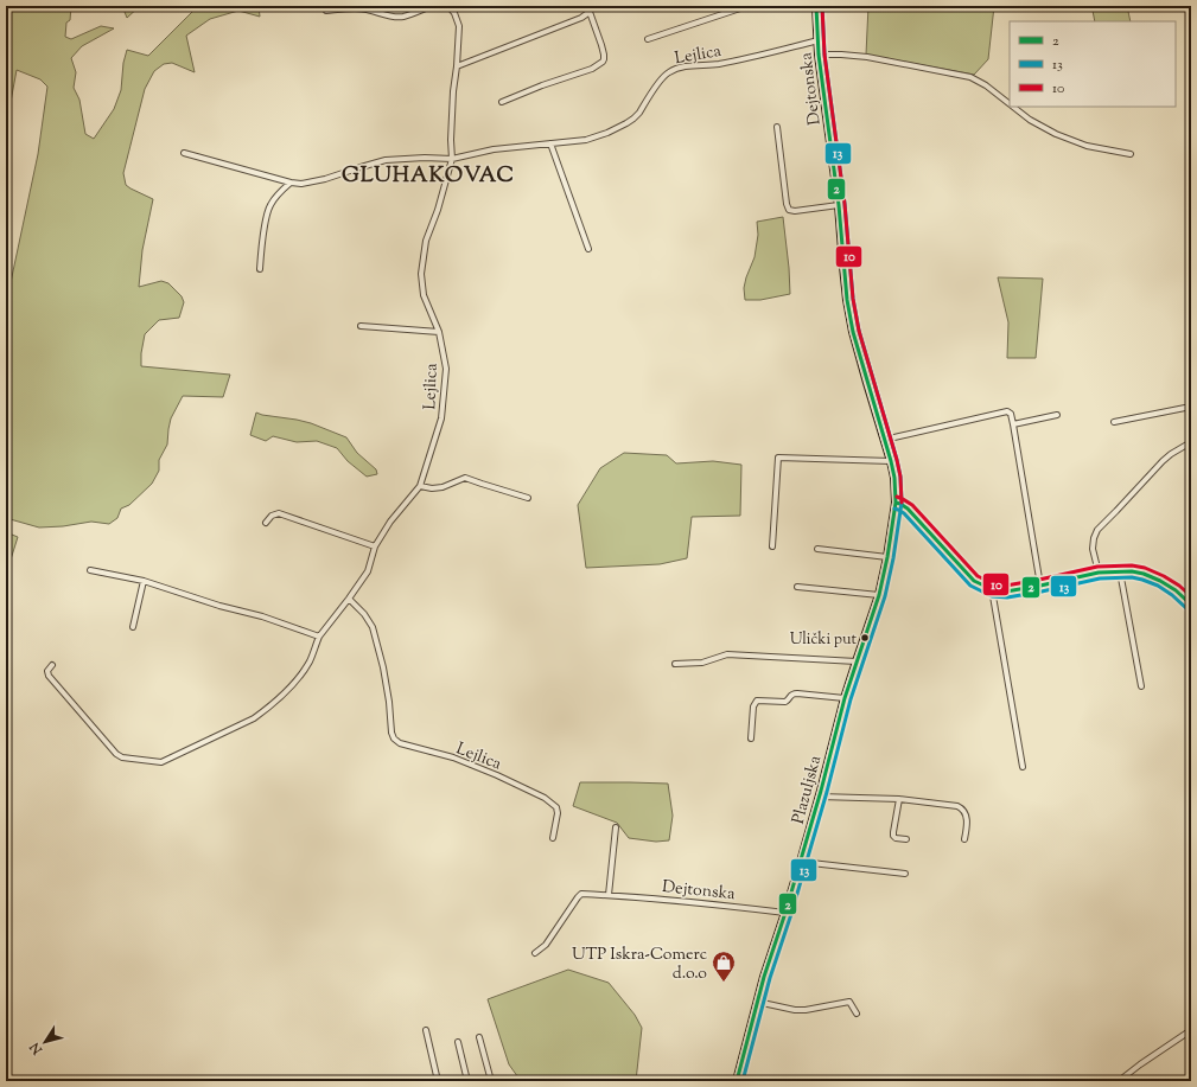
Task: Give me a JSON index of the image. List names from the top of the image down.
{
  "streets": {
    "main road": ["Dejtonska", "Plazuljska"],
    "street": ["Lejlica"]
  },
  "crossings": [
    ["Lejlica", "Dejtonska"],
    ["Dejtonska", "Plazuljska"]
  ],
  "districts": ["GLUHAKOVAC"],
  "places": {
    "other": ["Ulički put"],
    "shop": ["UTP Iskra-Comerc d.o.o"]
  },
  "lines": ["transit line 2", "transit line 13", "transit line 10"],
  "legend": ["2", "13", "10"],
  "north": "bottom left"
}
